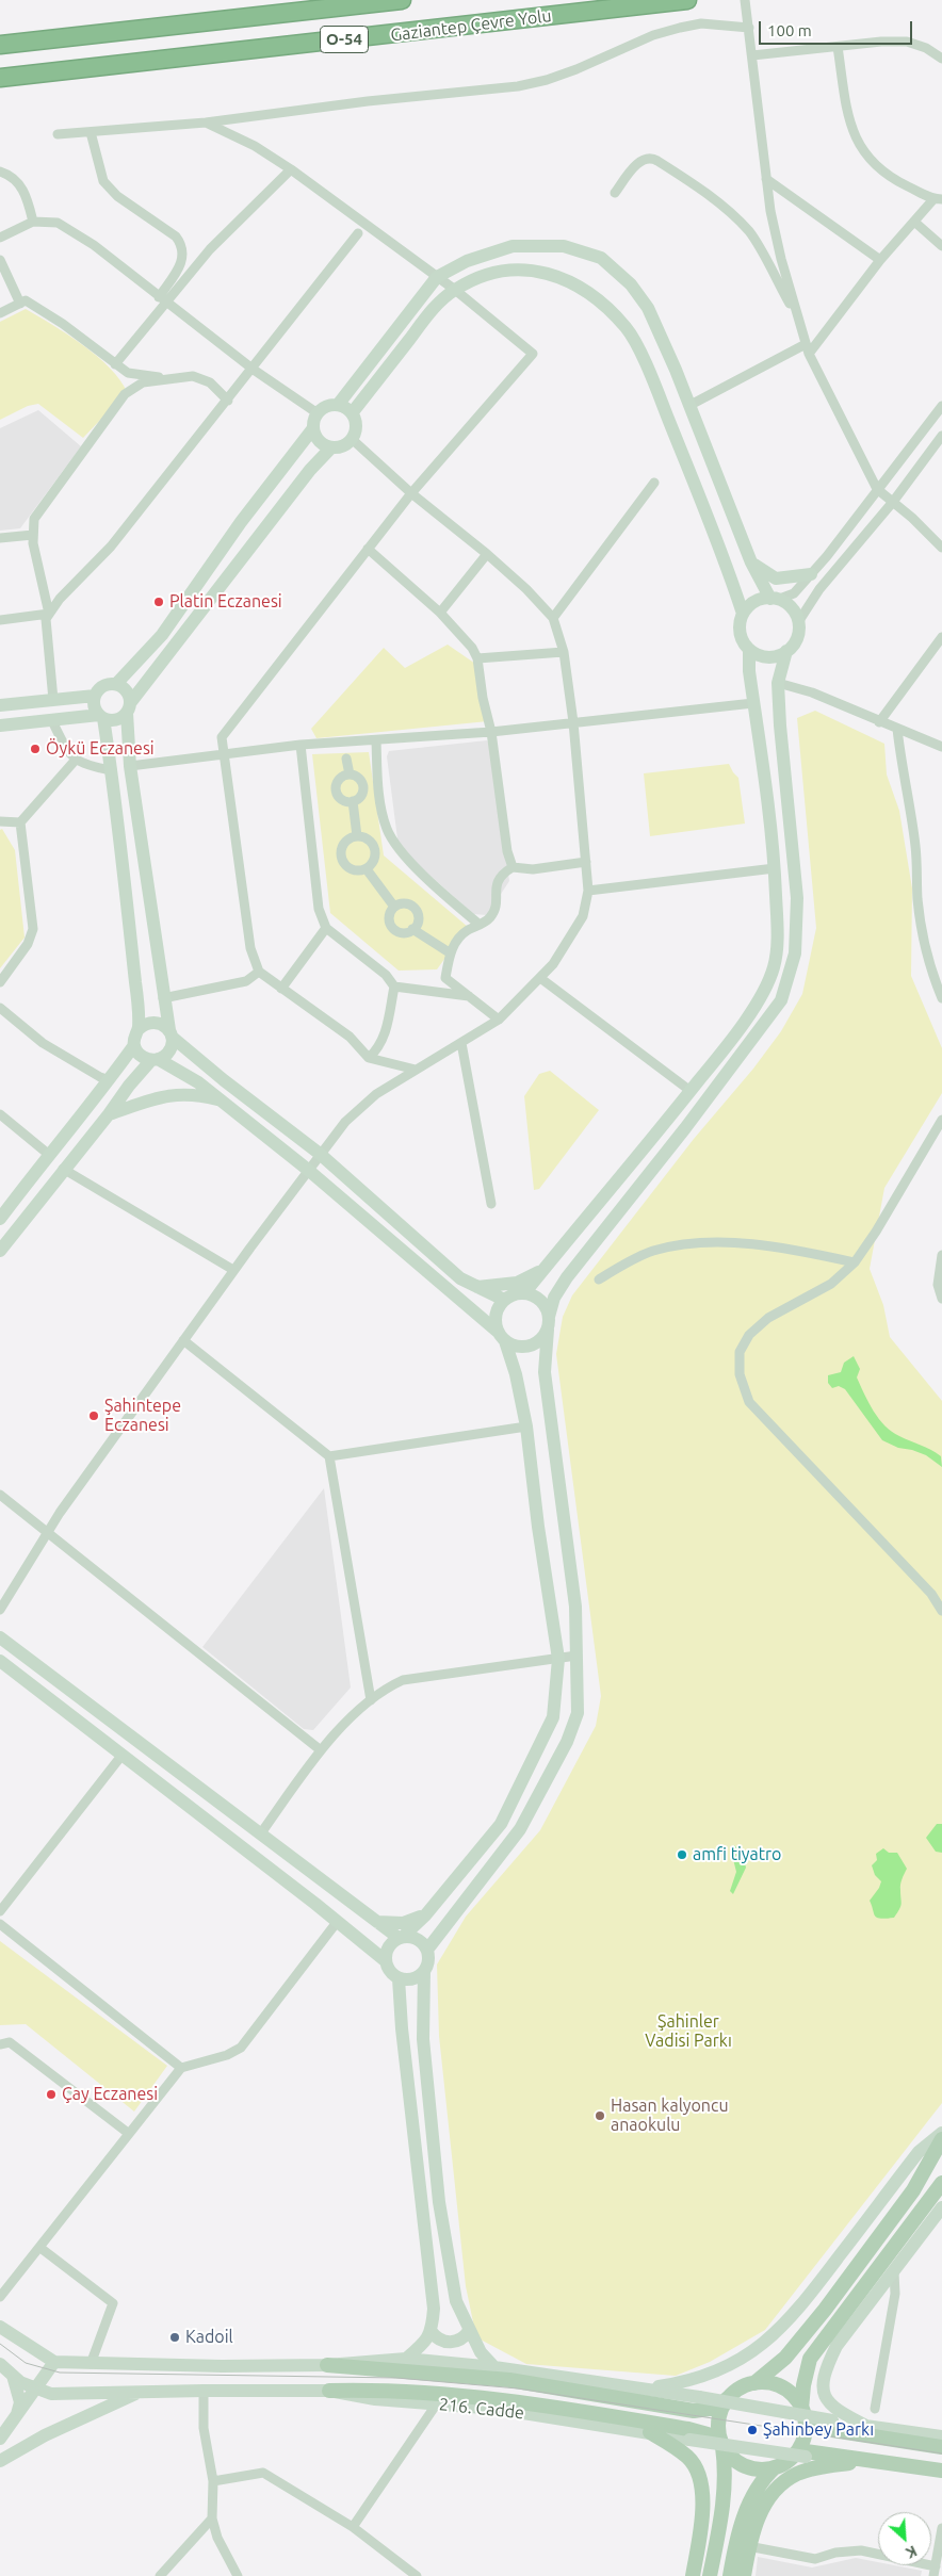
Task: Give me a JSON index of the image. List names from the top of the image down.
{
  "streets": {
    "highway": ["Gaziantep Çevre Yolu", "O-54"],
    "street": ["216. Cadde"]
  },
  "parks": ["Şahinler Vadisi Parkı"],
  "places": [
    "Platin Eczanesi",
    "Öykü Eczanesi",
    "Şahintepe Eczanesi",
    "amfi tiyatro",
    "Çay Eczanesi",
    "Hasan kalyoncu anaokulu",
    "Kadoil",
    "Şahinbey Parkı"
  ],
  "scale_bar": "100 m",
  "north": "bottom right"
}
